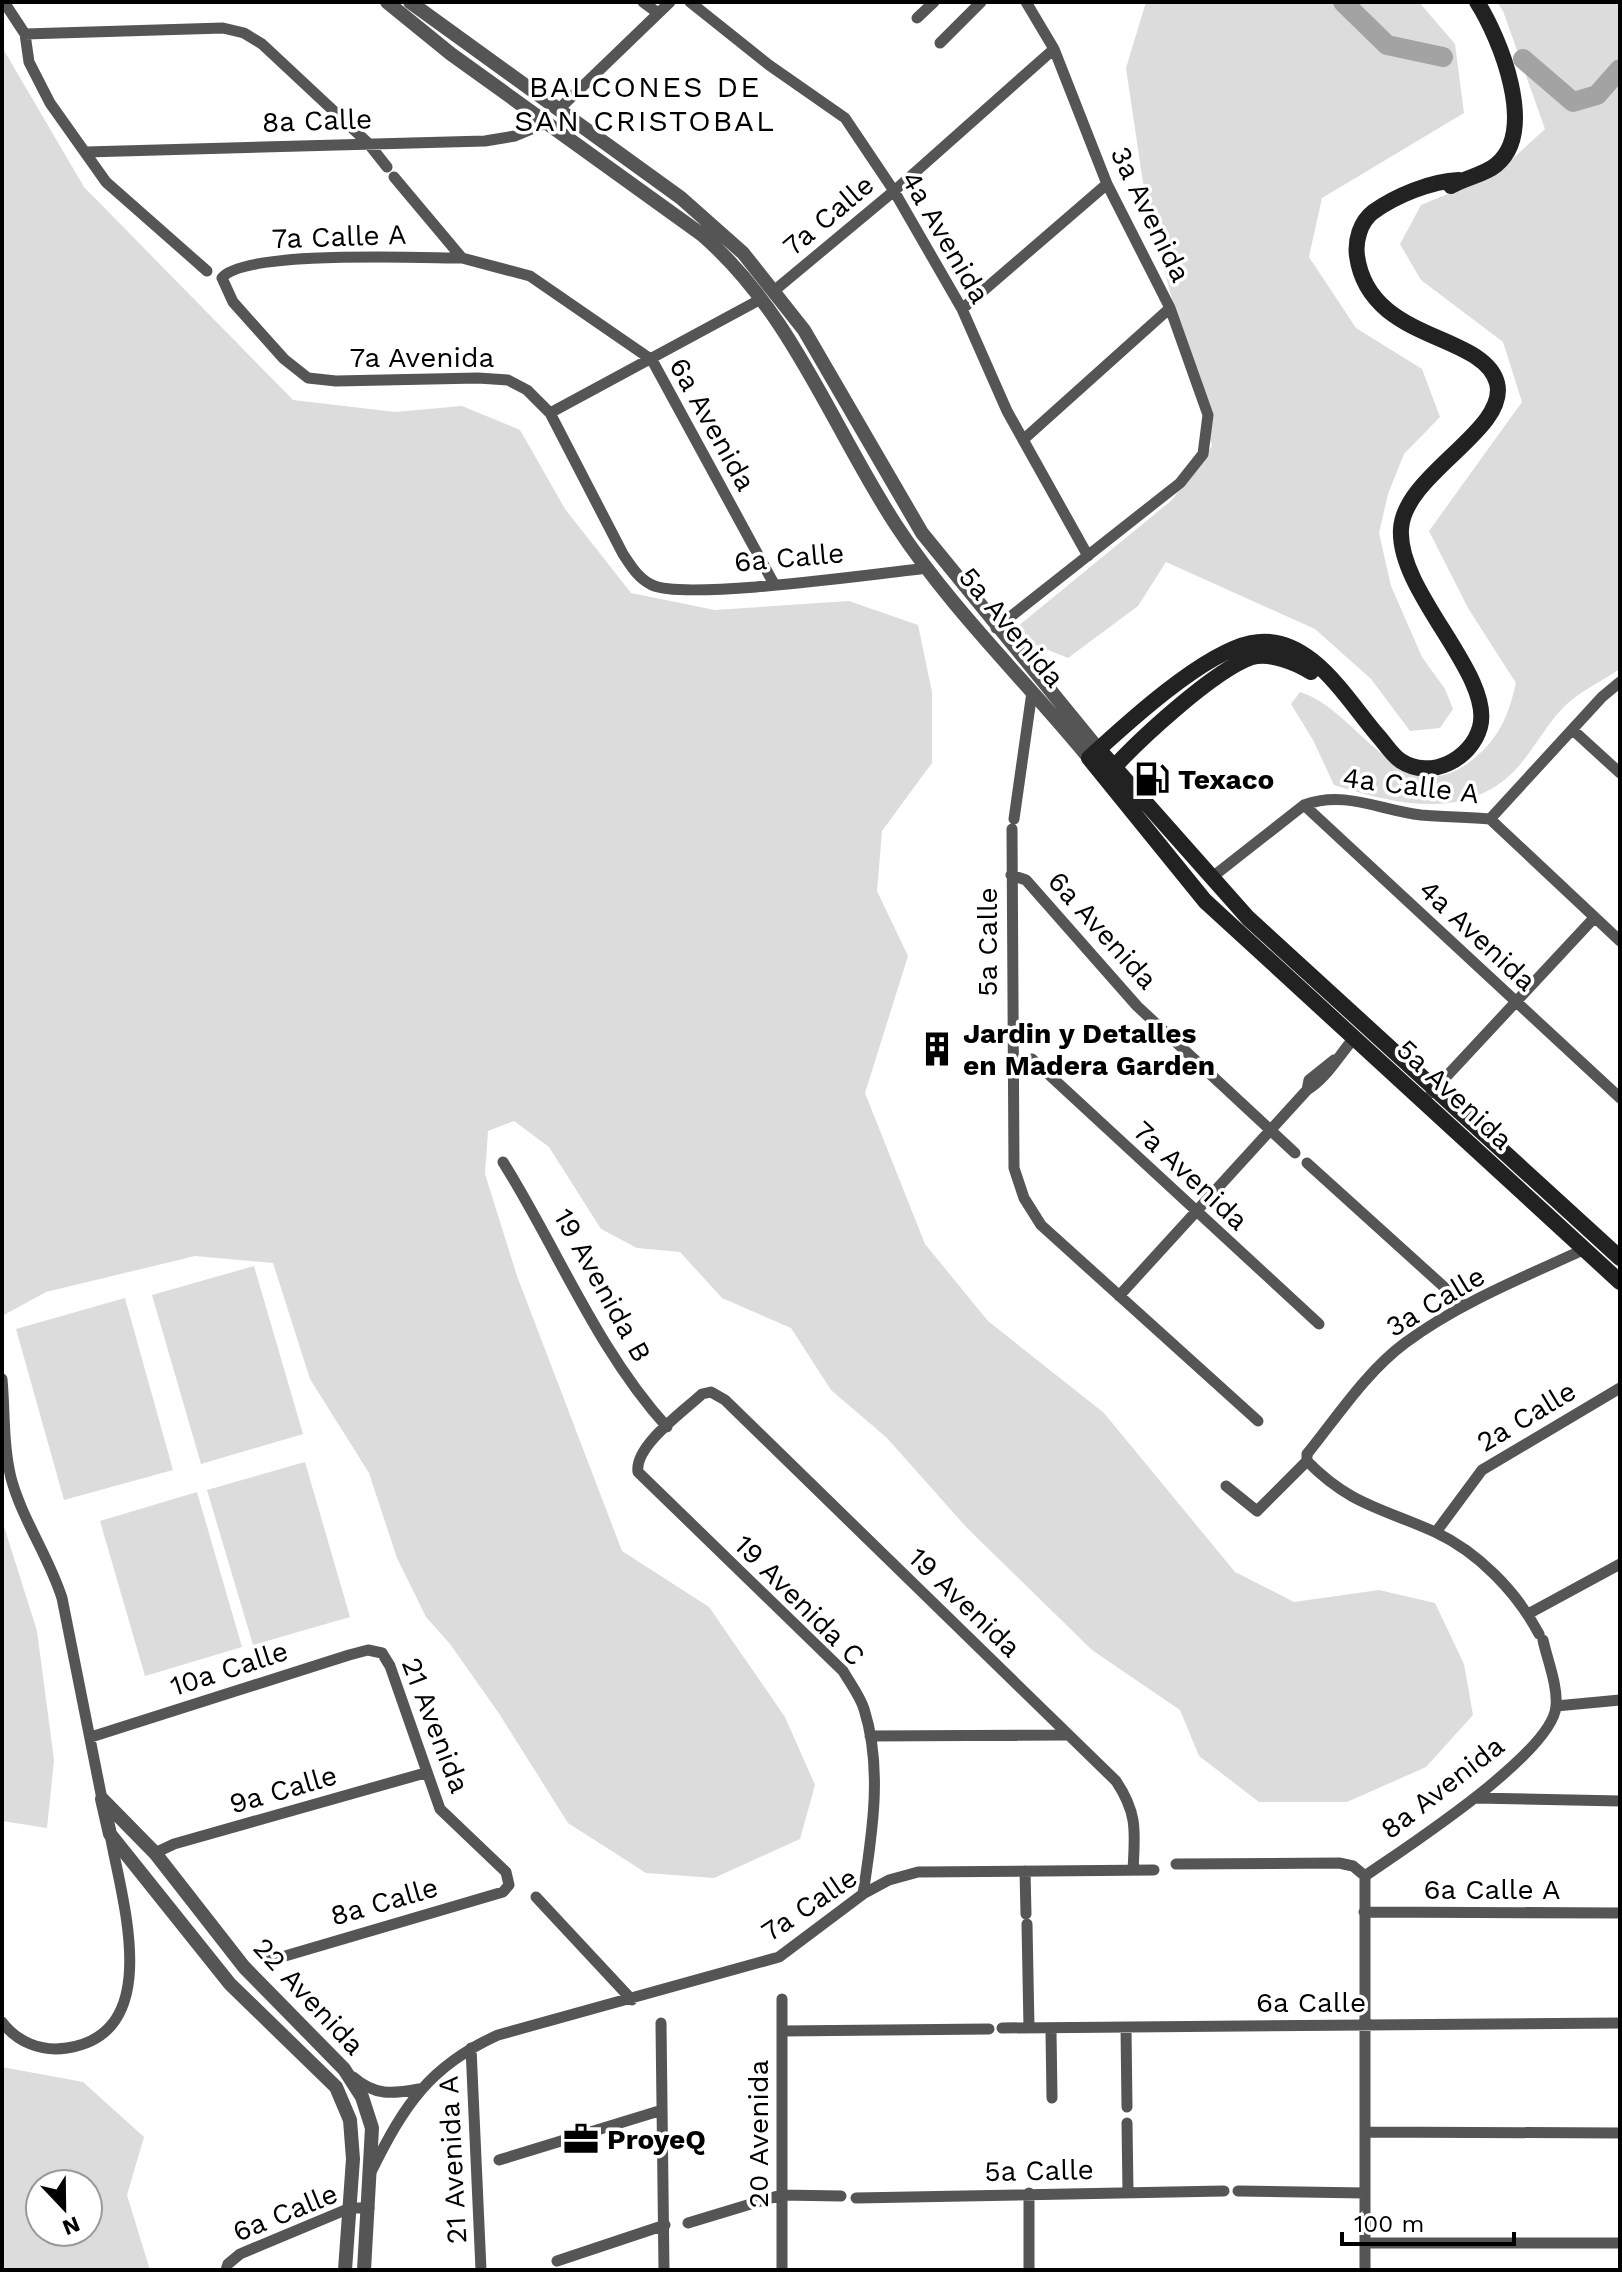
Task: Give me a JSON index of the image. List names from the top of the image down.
{
  "streets": {
    "main road": ["5a Avenida"],
    "street": [
      "8a Calle",
      "3a Avenida",
      "7a Calle",
      "7a Calle A",
      "4a Avenida",
      "7a Avenida",
      "6a Avenida",
      "6a Calle",
      "4a Calle A",
      "5a Calle",
      "19 Avenida B",
      "3a Calle",
      "2a Calle",
      "19 Avenida C",
      "19 Avenida",
      "10a Calle",
      "21 Avenida",
      "8a Avenida",
      "9a Calle",
      "6a Calle A",
      "22 Avenida",
      "20 Avenida",
      "21 Avenida A"
    ]
  },
  "crossings": [
    ["8a Calle", "5a Avenida"],
    ["8a Calle", "21 Avenida"],
    ["3a Avenida", "7a Calle"],
    ["3a Avenida", "4a Avenida"],
    ["7a Calle", "4a Avenida"],
    ["7a Calle", "5a Avenida"],
    ["7a Calle", "19 Avenida C"],
    ["7a Calle", "19 Avenida"],
    ["7a Calle", "22 Avenida"],
    ["7a Calle", "21 Avenida A"],
    ["7a Calle A", "7a Avenida"],
    ["7a Calle A", "6a Avenida"],
    ["4a Avenida", "4a Calle A"],
    ["7a Avenida", "6a Calle"],
    ["6a Avenida", "6a Calle"],
    ["6a Avenida", "5a Calle"],
    ["6a Calle", "5a Avenida"],
    ["6a Calle", "22 Avenida"],
    ["6a Calle", "20 Avenida"],
    ["5a Avenida", "4a Calle A"],
    ["5a Avenida", "5a Calle"],
    ["5a Avenida", "3a Calle"],
    ["19 Avenida B", "19 Avenida C"],
    ["19 Avenida B", "19 Avenida"],
    ["19 Avenida C", "19 Avenida"],
    ["10a Calle", "21 Avenida"],
    ["21 Avenida", "9a Calle"],
    ["9a Calle", "22 Avenida"]
  ],
  "districts": ["BALCONES DE SAN CRISTOBAL"],
  "places": {
    "fuel station": ["Texaco"],
    "building": ["Jardin y Detalles en Madera Garden"],
    "office": ["ProyeQ"]
  },
  "scale_bar": "100 m",
  "north": "bottom"
}
